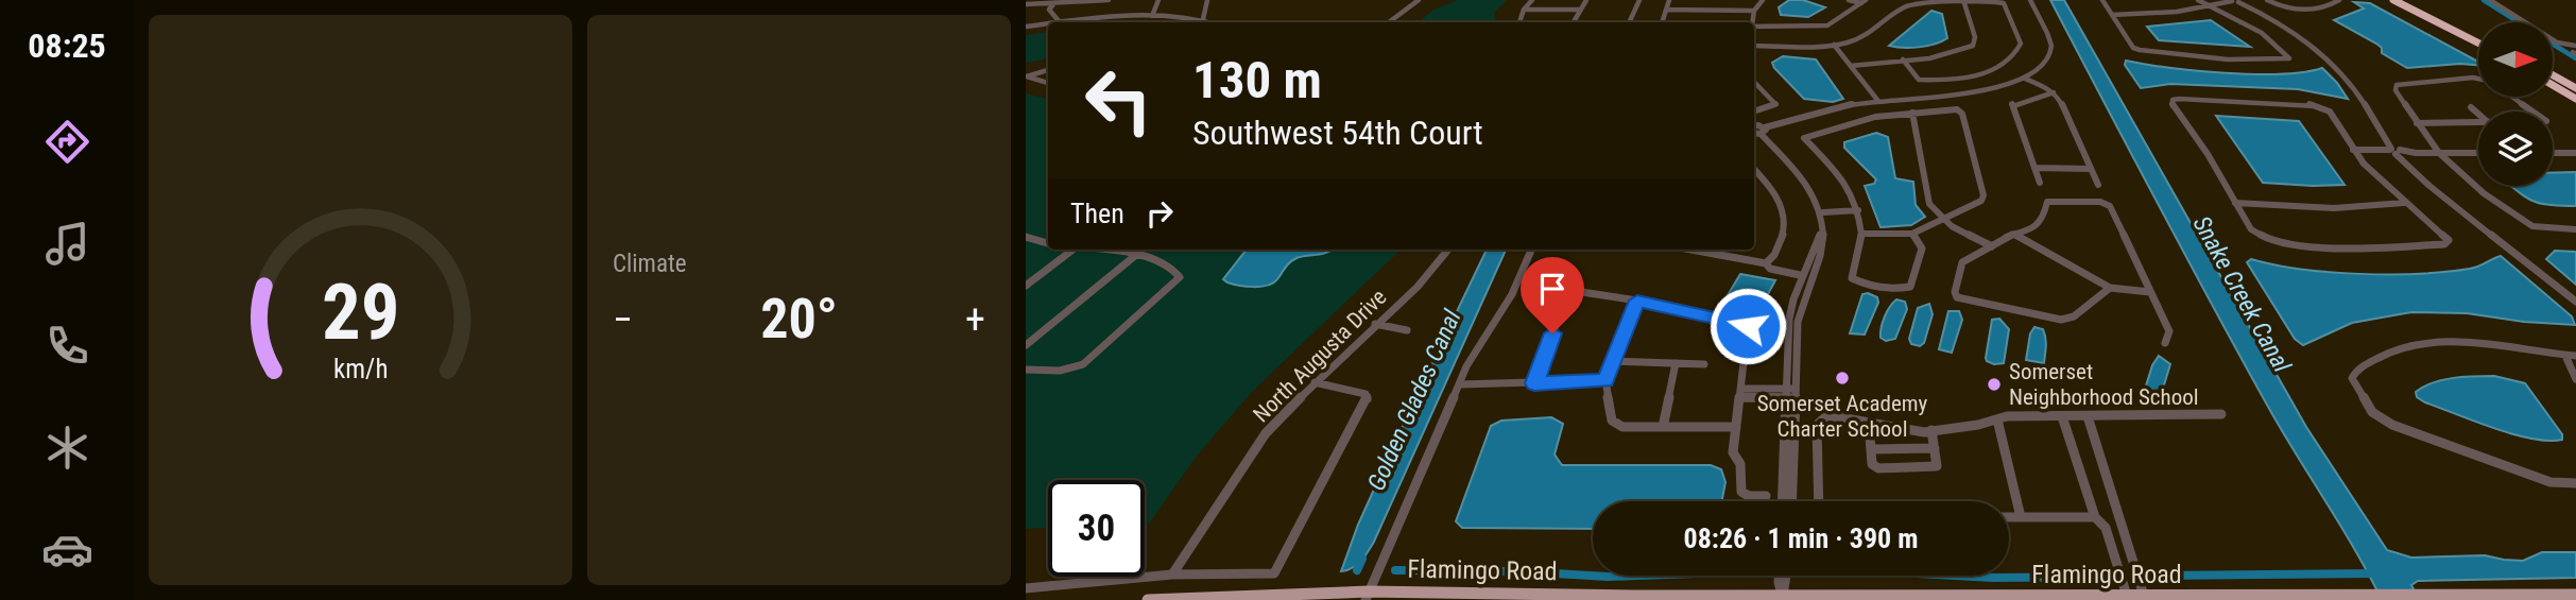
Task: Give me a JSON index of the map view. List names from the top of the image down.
{
  "streets": {
    "main road": ["Flamingo Road"],
    "street": ["North Augusta Drive"]
  },
  "water": ["Snake Creek Canal", "Golden Glades Canal"],
  "places": ["Somerset Academy Charter School", "Somerset Neighborhood School"],
  "north": "right",
  "page": {
    "tabs": "08:25",
    "tile": "Climate",
    "turn": ["130 m", "Southwest 54th Court"],
    "then": "Then",
    "heat": ["−", "20°", "+"],
    "limit": "30",
    "trip": "08:26 · 1 min · 390 m",
    "gauge": ["29", "km/h"]
  }
}
